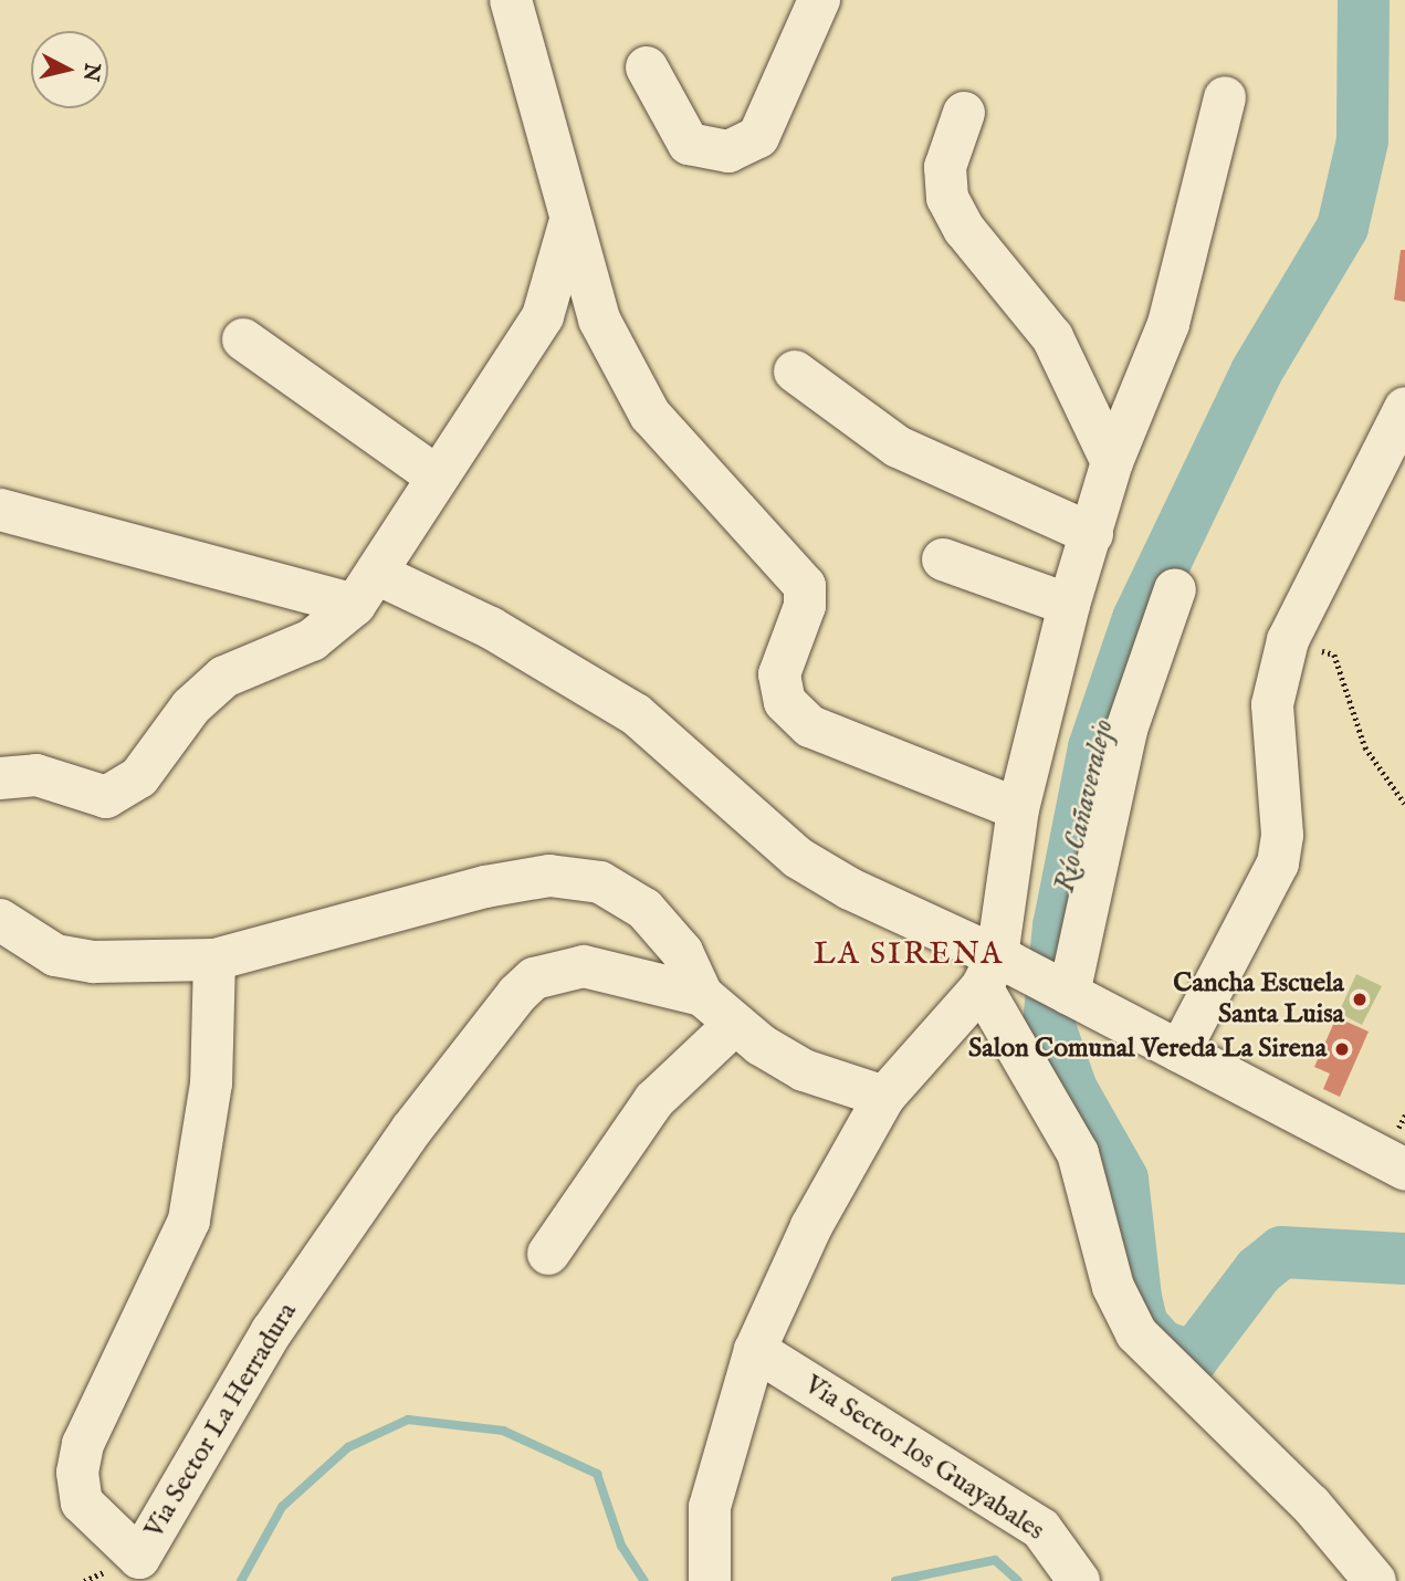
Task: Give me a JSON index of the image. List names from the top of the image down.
{
  "streets": {
    "street": ["Via Sector La Herradura", "Via Sector los Guayabales"]
  },
  "districts": ["LA SIRENA"],
  "water": ["Río Cañaveralejo"],
  "places": ["Cancha Escuela Santa Luisa", "Salon Comunal Vereda La Sirena"],
  "north": "right"
}
